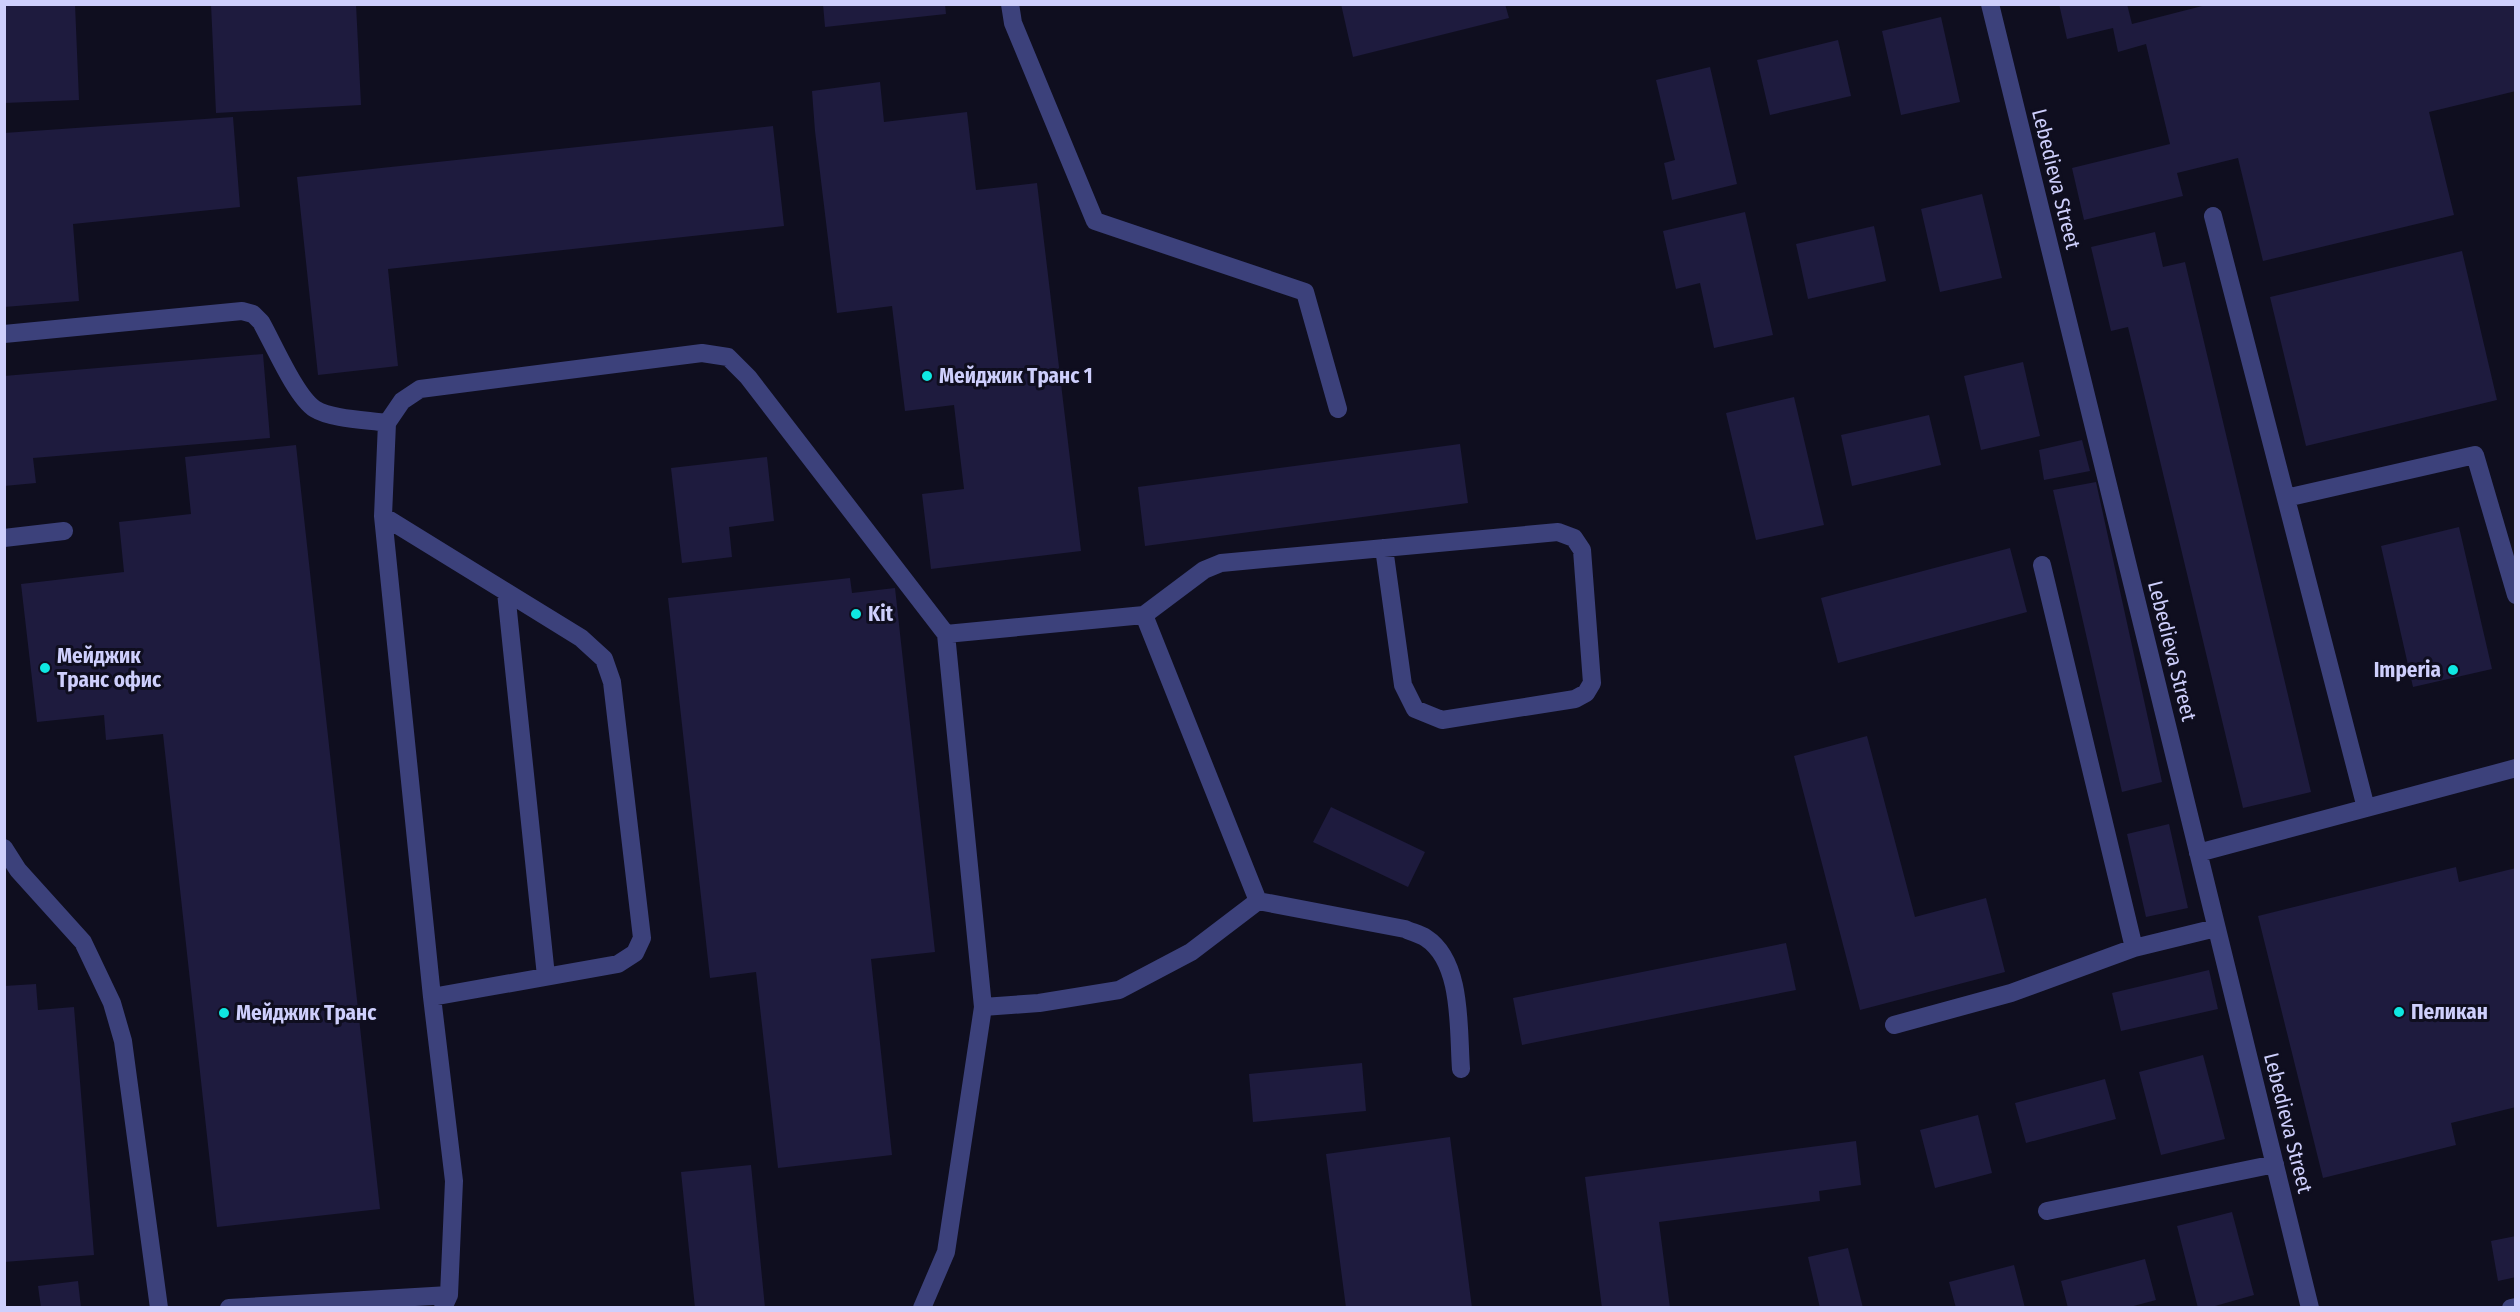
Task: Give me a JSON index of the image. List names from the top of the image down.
{
  "streets": {
    "street": ["Lebedieva Street"]
  },
  "places": [
    "Мейджик Транс 1",
    "Kit",
    "Мейджик Транс офис",
    "Imperia",
    "Пеликан",
    "Мейджик Транс"
  ]
}
